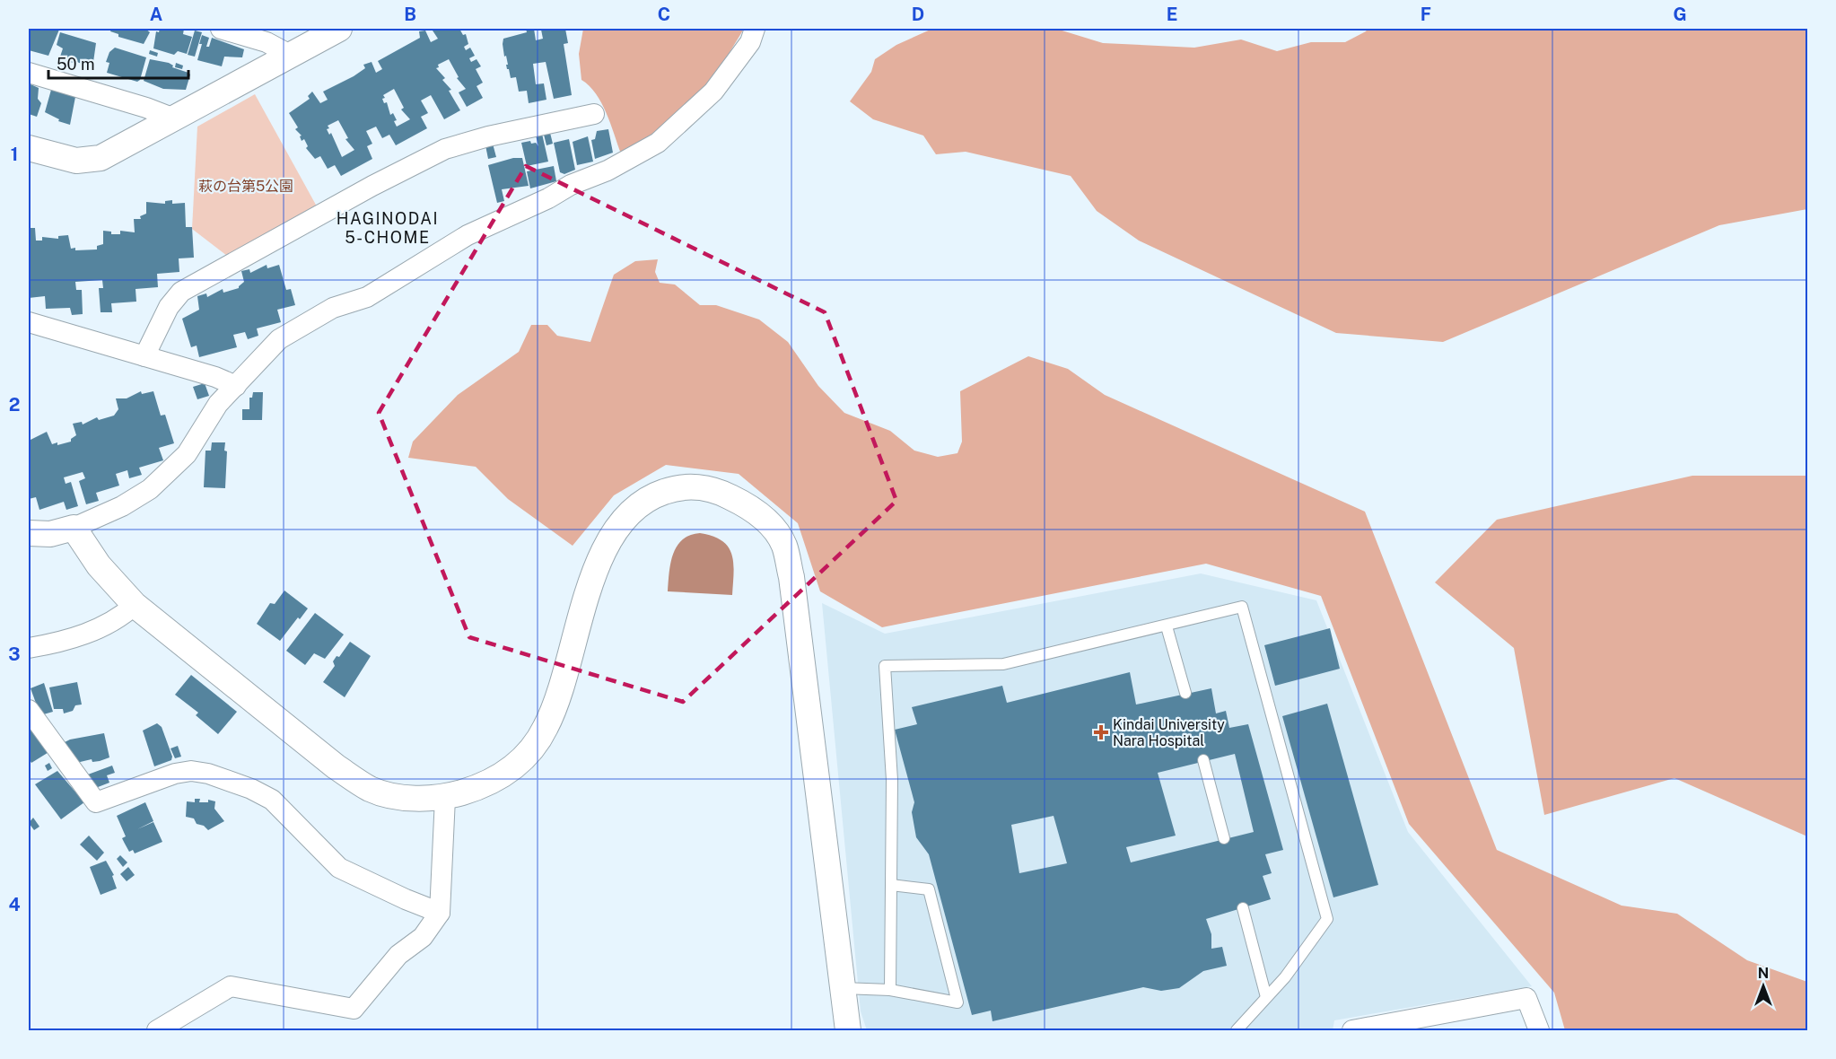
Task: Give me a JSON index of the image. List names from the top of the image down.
{
  "districts": ["HAGINODAI 5-CHOME"],
  "parks": ["萩の台第5公園"],
  "places": {
    "health": ["Kindai University Nara Hospital"]
  },
  "scale_bar": "50 m",
  "north": "top",
  "grid": {
    "columns": [
      "A",
      "B",
      "C",
      "D",
      "E",
      "F",
      "G"
    ],
    "rows": [
      "1",
      "2",
      "3",
      "4"
    ]
  }
}
